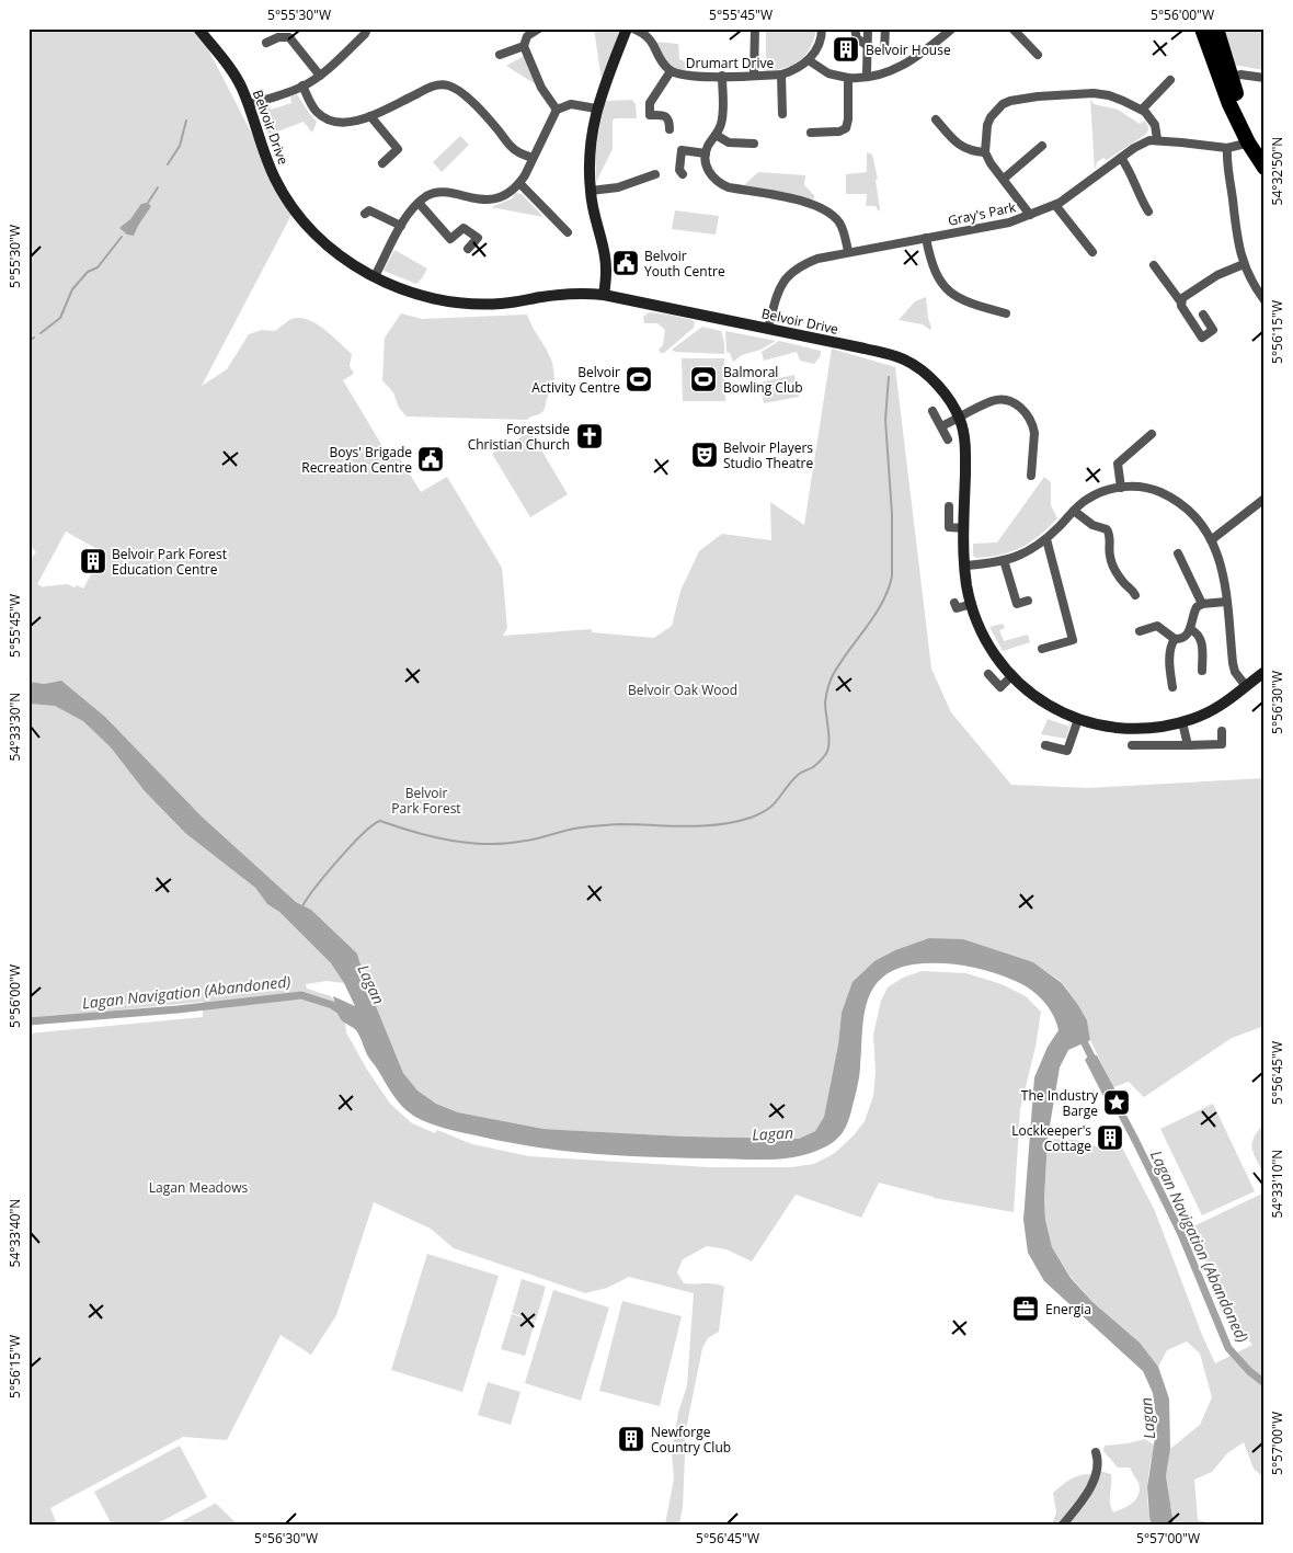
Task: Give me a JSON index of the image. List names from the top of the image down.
{
  "streets": {
    "street": ["Drumart Drive", "Belvoir Drive", "Gray's Park"]
  },
  "crossings": [
    ["Belvoir Drive", "Gray's Park"]
  ],
  "water": ["Lagan", "Lagan Navigation (Abandoned)"],
  "parks": ["Belvoir Oak Wood", "Belvoir Park Forest", "Lagan Meadows"],
  "places": {
    "building": [
      "Belvoir House",
      "Belvoir Park Forest Education Centre",
      "Lockkeeper's Cottage",
      "Newforge Country Club"
    ],
    "public building": ["Belvoir Youth Centre", "Boys' Brigade Recreation Centre"],
    "sports": ["Belvoir Activity Centre", "Balmoral Bowling Club"],
    "church": ["Forestside Christian Church"],
    "theatre": ["Belvoir Players Studio Theatre"],
    "place": ["The Industry Barge"],
    "office": ["Energia"]
  },
  "coordinates": [
    "5°55'30\"W",
    "5°55'45\"W",
    "5°56'00\"W",
    "54°32'50\"N",
    "5°56'15\"W",
    "5°56'30\"W",
    "54°33'30\"N",
    "5°56'45\"W",
    "54°33'10\"N",
    "54°33'40\"N",
    "5°57'00\"W"
  ]
}
